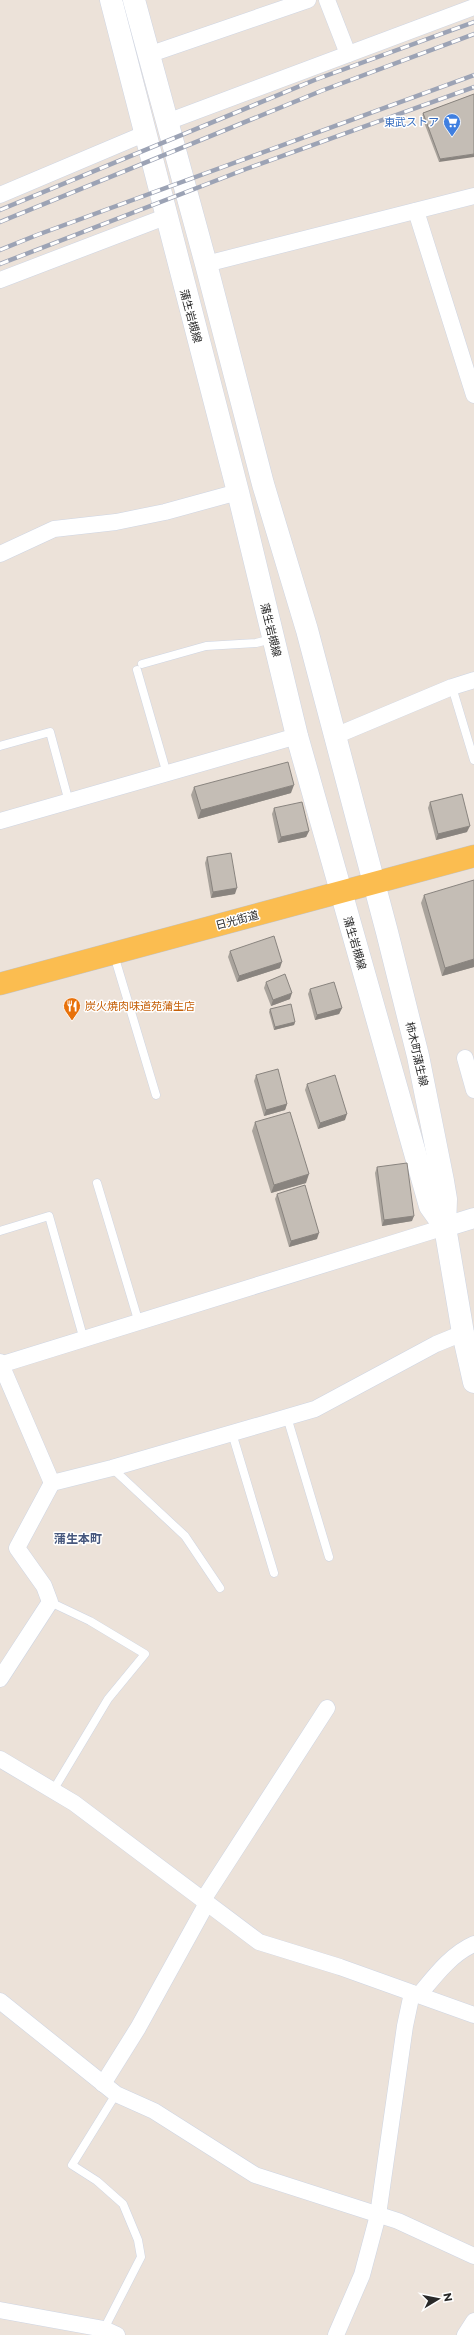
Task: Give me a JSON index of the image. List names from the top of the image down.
{
  "streets": {
    "main road": ["蒲生岩槻線", "日光街道", "柿木町蒲生線"]
  },
  "crossings": [
    ["蒲生岩槻線", "日光街道"],
    ["蒲生岩槻線", "柿木町蒲生線"],
    ["日光街道", "柿木町蒲生線"]
  ],
  "districts": ["蒲生本町"],
  "places": {
    "supermarket": ["東武ストア"],
    "restaurant": ["炭火焼肉味道苑蒲生店"]
  },
  "north": "right"
}
